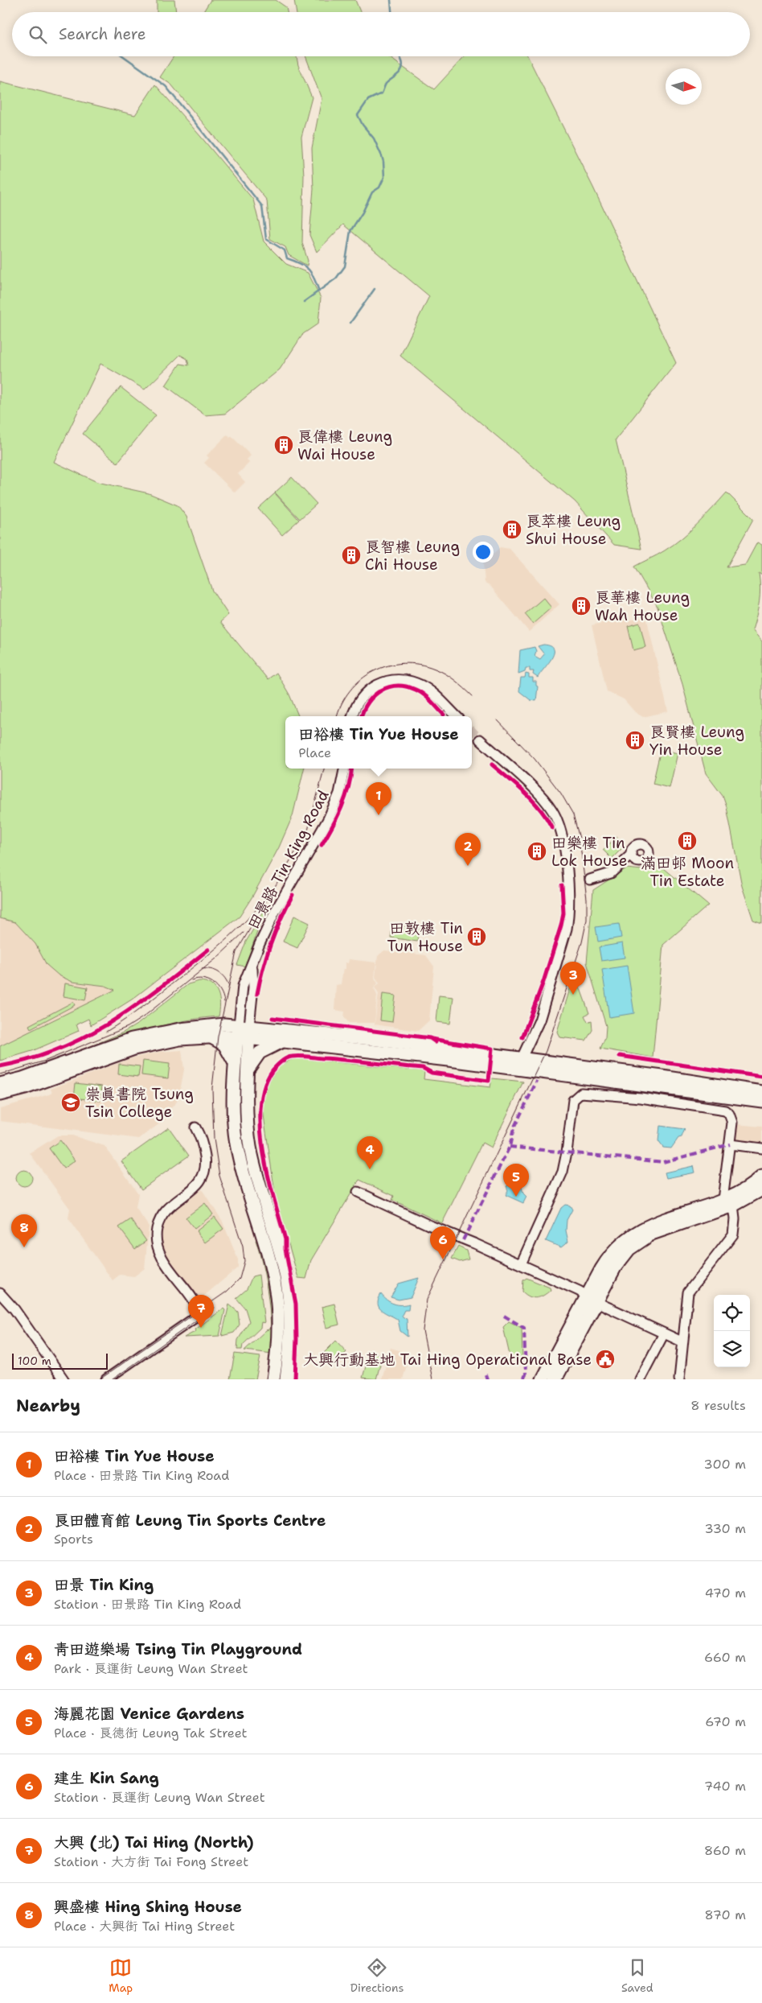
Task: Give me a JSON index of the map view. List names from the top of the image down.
{
  "streets": {
    "street": ["田景路 Tin King Road"]
  },
  "places": {
    "building": [
      "良偉樓 Leung Wai House",
      "良萃樓 Leung Shui House",
      "良智樓 Leung Chi House",
      "良華樓 Leung Wah House",
      "良賢樓 Leung Yin House",
      "滿田邨 Moon Tin Estate",
      "田樂樓 Tin Lok House",
      "田敦樓 Tin Tun House"
    ],
    "school or university": ["崇真書院 Tsung Tsin College"],
    "public building": ["大興行動基地 Tai Hing Operational Base"]
  },
  "scale_bar": "100 m",
  "north": "right",
  "page": {
    "search": "Search here",
    "popup": ["田裕樓 Tin Yue House", "Place"],
    "pins": [
      "1",
      "2",
      "3",
      "4",
      "5",
      "8",
      "6",
      "7"
    ],
    "scale": "100 m",
    "heading": ["Nearby", "8 results"],
    "list": [
      {
        "mark": "1",
        "name": "田裕樓 Tin Yue House",
        "note": "Place · 田景路 Tin King Road",
        "value": "300 m"
      },
      {
        "mark": "2",
        "name": "良田體育館 Leung Tin Sports Centre",
        "note": "Sports",
        "value": "330 m"
      },
      {
        "mark": "3",
        "name": "田景 Tin King",
        "note": "Station · 田景路 Tin King Road",
        "value": "470 m"
      },
      {
        "mark": "4",
        "name": "青田遊樂場 Tsing Tin Playground",
        "note": "Park · 良運街 Leung Wan Street",
        "value": "660 m"
      },
      {
        "mark": "5",
        "name": "海麗花園 Venice Gardens",
        "note": "Place · 良德街 Leung Tak Street",
        "value": "670 m"
      },
      {
        "mark": "6",
        "name": "建生 Kin Sang",
        "note": "Station · 良運街 Leung Wan Street",
        "value": "740 m"
      },
      {
        "mark": "7",
        "name": "大興 (北) Tai Hing (North)",
        "note": "Station · 大方街 Tai Fong Street",
        "value": "860 m"
      },
      {
        "mark": "8",
        "name": "興盛樓 Hing Shing House",
        "note": "Place · 大興街 Tai Hing Street",
        "value": "870 m"
      }
    ],
    "nav": ["Map", "Directions", "Saved"]
  }
}
